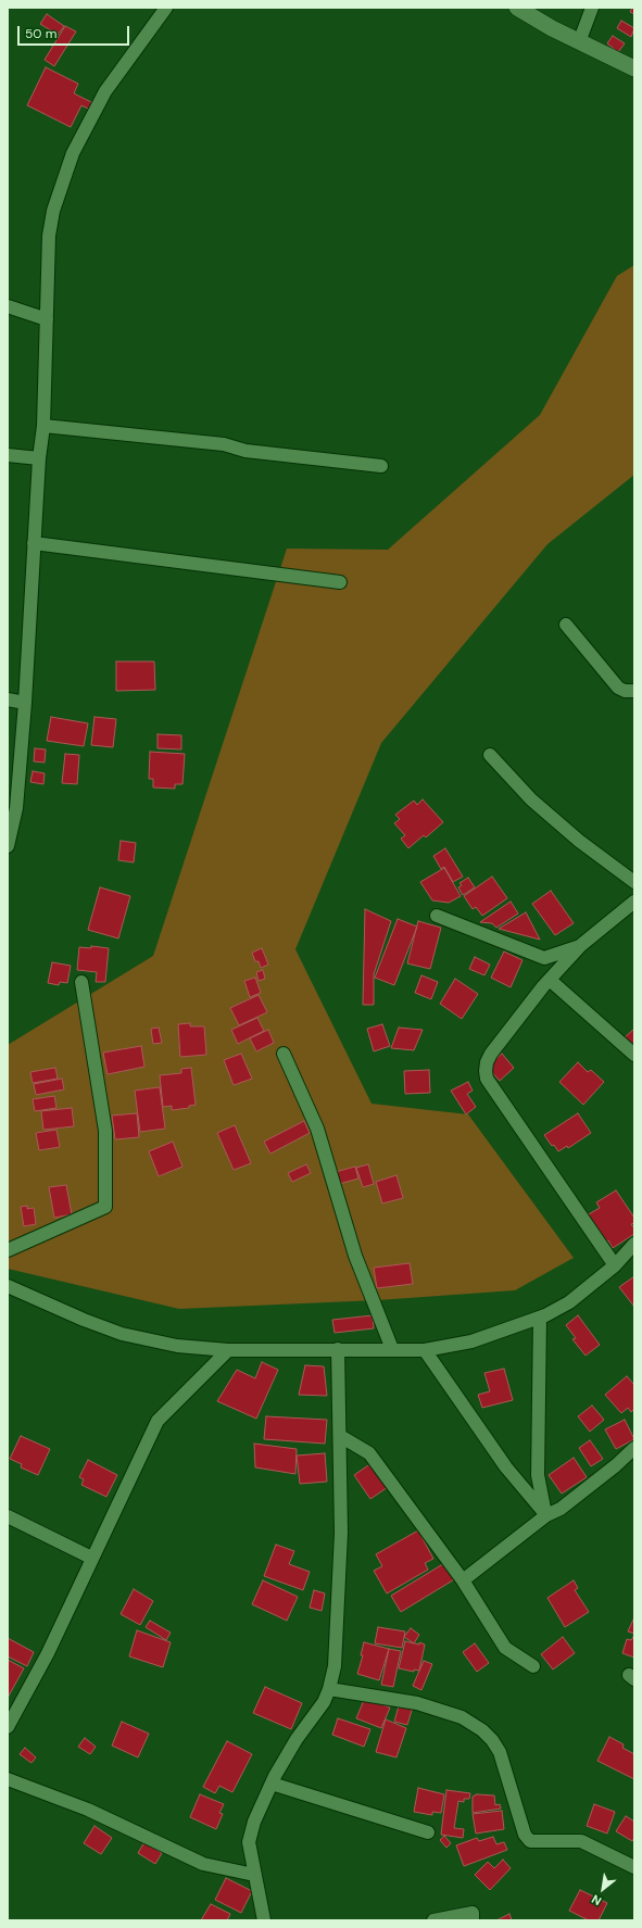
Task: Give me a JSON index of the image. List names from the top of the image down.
{
  "scale_bar": "50 m",
  "north": "bottom left"
}
